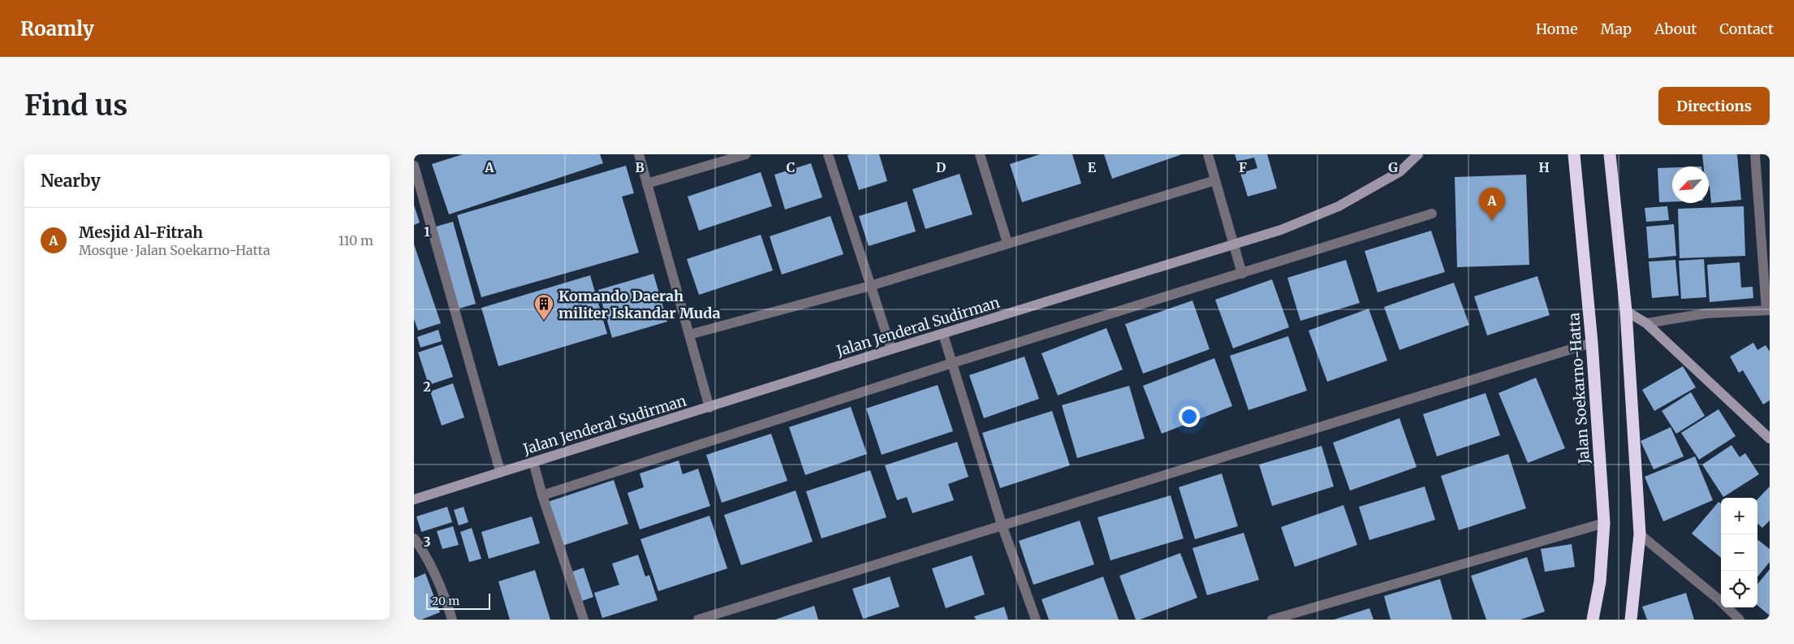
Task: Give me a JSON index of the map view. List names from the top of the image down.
{
  "streets": {
    "highway": ["Jalan Soekarno-Hatta"],
    "street": ["Jalan Jenderal Sudirman"]
  },
  "places": {
    "building": ["Komando Daerah militer Iskandar Muda"]
  },
  "scale_bar": "20 m",
  "north": "bottom left",
  "page": {
    "header": "Roamly",
    "nav": [
      "Home",
      "Map",
      "About",
      "Contact"
    ],
    "buttons": "Directions",
    "title": "Find us",
    "heading": "Nearby",
    "pins": "A",
    "list": [
      {
        "mark": "A",
        "name": "Mesjid Al-Fitrah",
        "note": "Mosque · Jalan Soekarno-Hatta",
        "value": "110 m"
      }
    ],
    "map_buttons": ["+", "−"],
    "scale": "20 m"
  },
  "grid": {
    "columns": [
      "A",
      "B",
      "C",
      "D",
      "E",
      "F",
      "G",
      "H"
    ],
    "rows": ["1", "2", "3"]
  }
}
